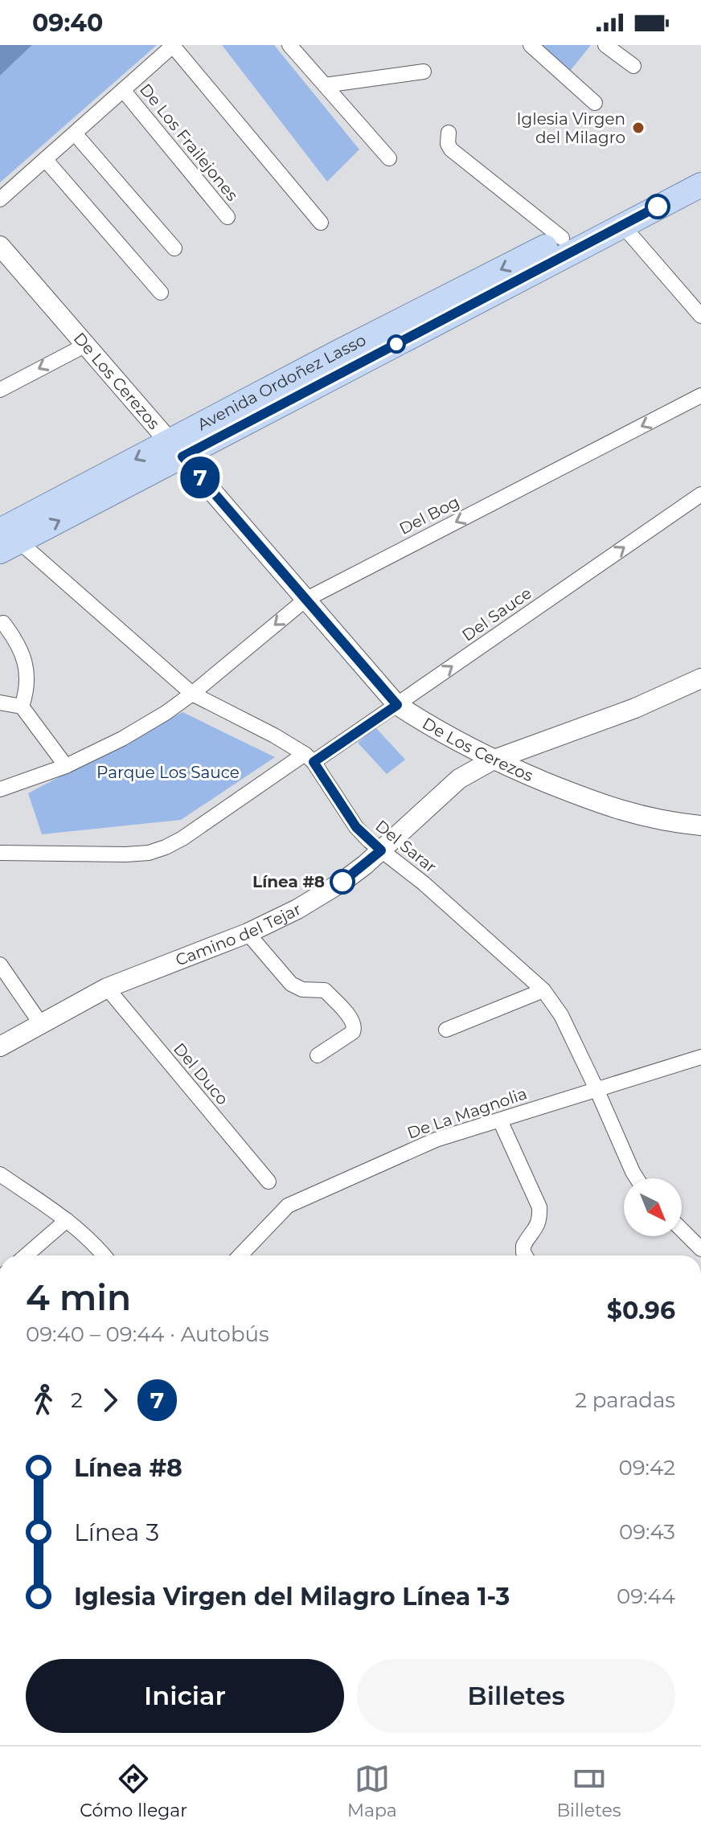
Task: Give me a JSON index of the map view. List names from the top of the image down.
{
  "streets": {
    "main road": ["Avenida Ordoñez Lasso"],
    "street": [
      "De Los Frailejones",
      "De Los Cerezos",
      "Del Bog",
      "Del Sauce",
      "Del Sarar",
      "Camino del Tejar",
      "Del Duco",
      "De La Magnolia"
    ]
  },
  "crossings": [
    ["De Los Cerezos", "Avenida Ordoñez Lasso"],
    ["De Los Cerezos", "Del Bog"],
    ["De Los Cerezos", "Del Sauce"],
    ["De Los Cerezos", "Camino del Tejar"],
    ["Avenida Ordoñez Lasso", "Del Sarar"],
    ["Del Bog", "Del Sarar"],
    ["Del Sauce", "Del Sarar"],
    ["Del Sarar", "Camino del Tejar"],
    ["Del Sarar", "De La Magnolia"],
    ["Camino del Tejar", "Del Duco"]
  ],
  "one_way": ["Del Bog", "Del Sauce"],
  "parks": ["Parque Los Sauce"],
  "places": ["Iglesia Virgen del Milagro", "Línea #8"],
  "lines": ["bus line 7"],
  "north": "bottom right",
  "page": {
    "status": "09:40",
    "on_map": "7",
    "heading": ["4 min", "09:40 – 09:44 · Autobús", "$0.96"],
    "legs": ["2", "7", "2 paradas"],
    "list": [
      {
        "name": "Línea #8",
        "value": "09:42"
      },
      {
        "name": "Línea 3",
        "value": "09:43"
      },
      {
        "name": "Iglesia Virgen del Milagro Línea 1-3",
        "value": "09:44"
      }
    ],
    "buttons": ["Iniciar", "Billetes"],
    "tabs": ["Cómo llegar", "Mapa", "Billetes"]
  }
}
